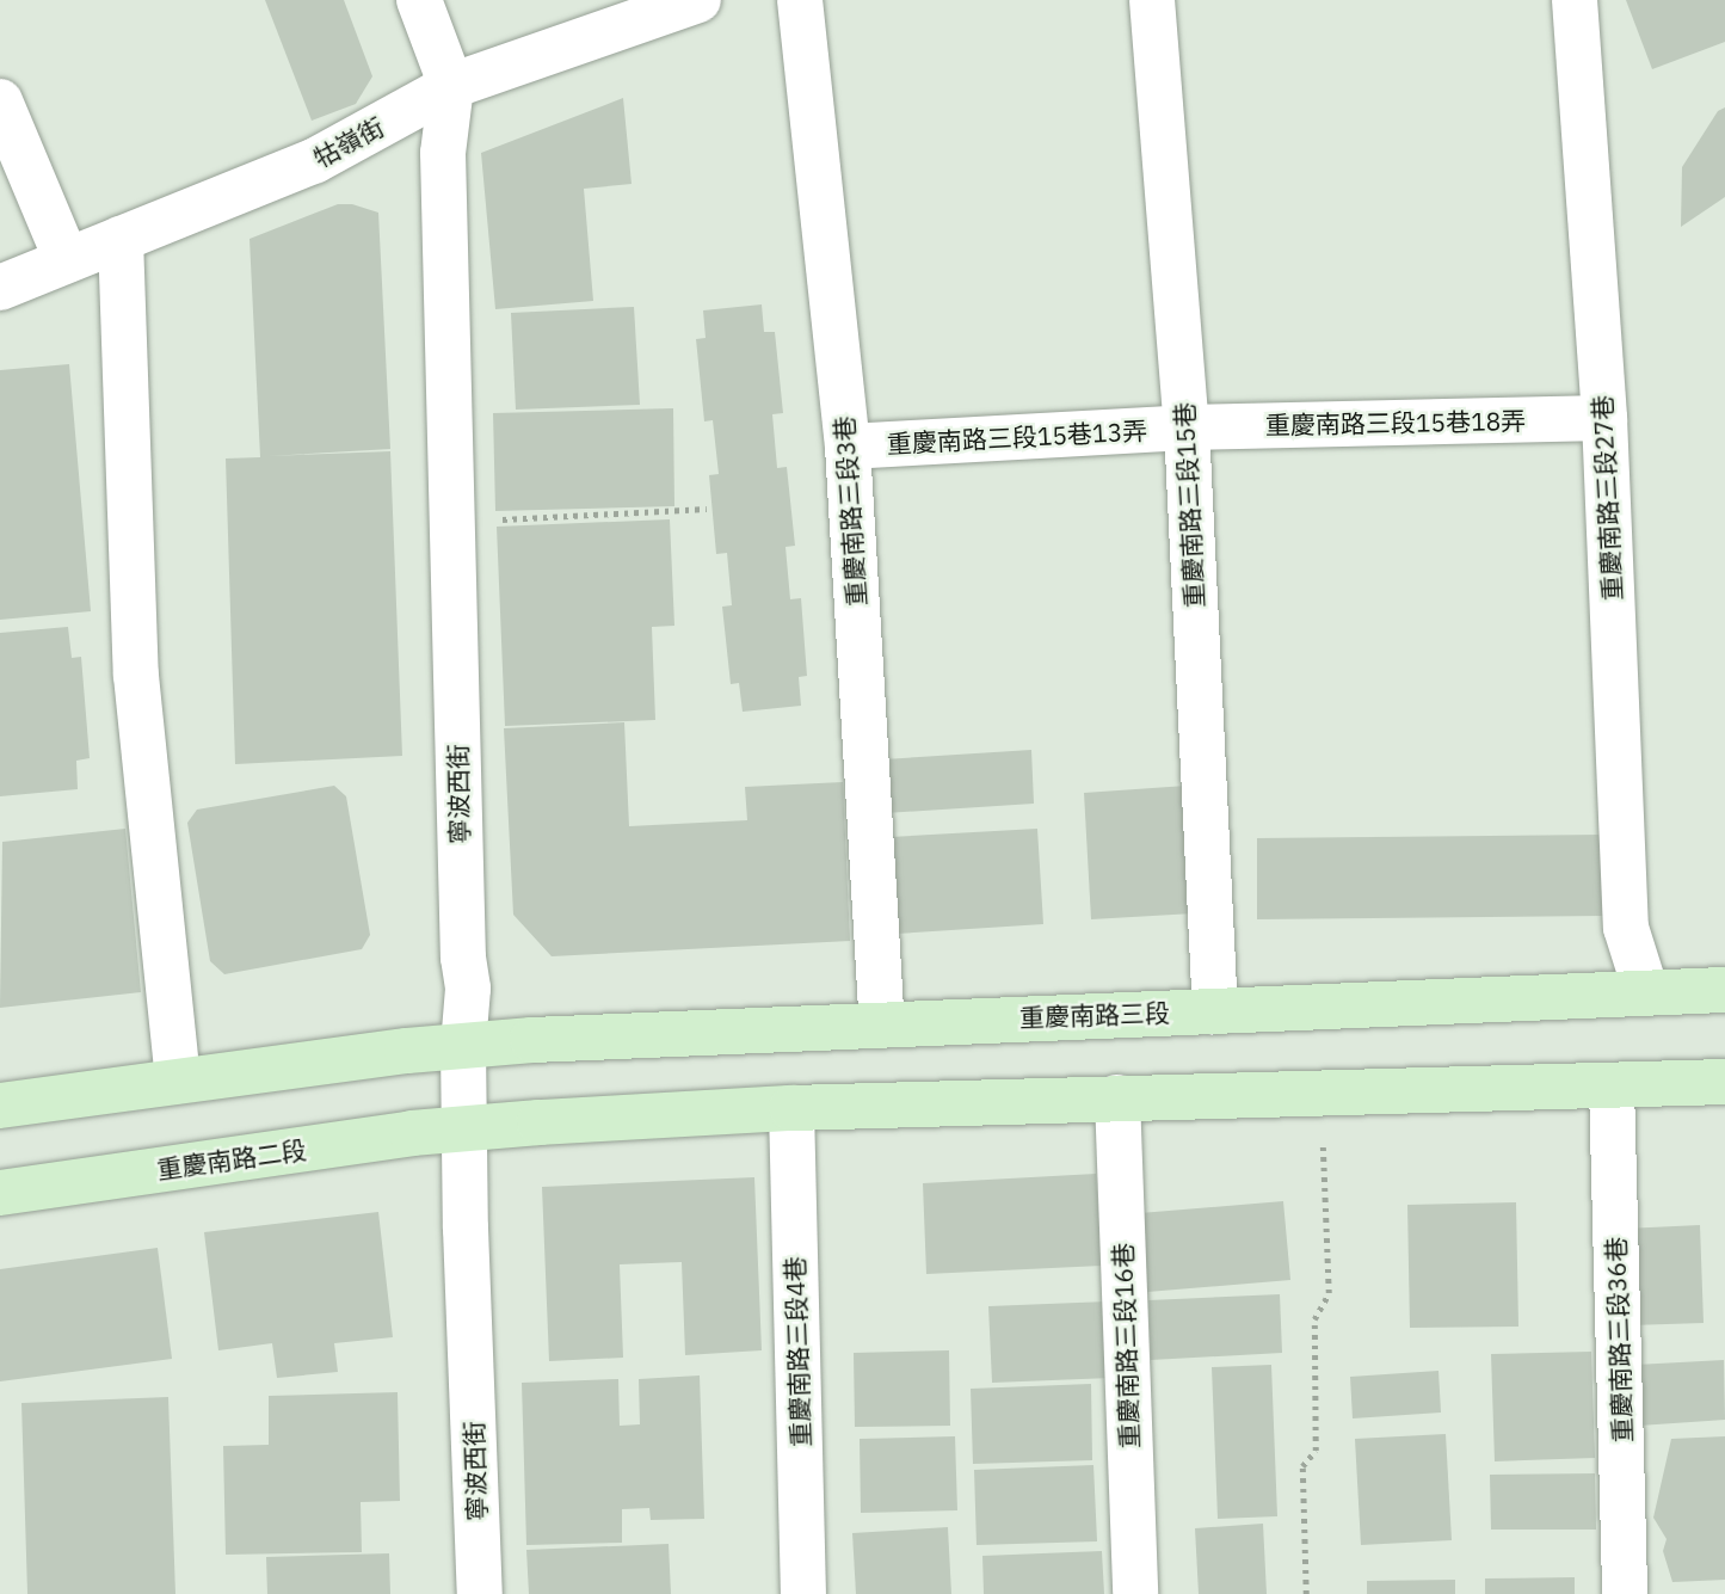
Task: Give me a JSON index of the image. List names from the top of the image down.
{
  "streets": {
    "main road": ["重慶南路三段", "重慶南路二段"],
    "street": [
      "牯嶺街",
      "重慶南路三段15巷18弄",
      "重慶南路三段15巷13弄",
      "重慶南路三段27巷",
      "重慶南路三段15巷",
      "重慶南路三段3巷",
      "寧波西街",
      "重慶南路三段36巷",
      "重慶南路三段16巷",
      "重慶南路三段4巷"
    ]
  },
  "crossings": [
    ["牯嶺街", "寧波西街"],
    ["重慶南路三段15巷18弄", "重慶南路三段15巷13弄"],
    ["重慶南路三段15巷18弄", "重慶南路三段27巷"],
    ["重慶南路三段15巷18弄", "重慶南路三段15巷"],
    ["重慶南路三段15巷13弄", "重慶南路三段15巷"],
    ["重慶南路三段15巷13弄", "重慶南路三段3巷"],
    ["重慶南路三段27巷", "重慶南路三段"],
    ["重慶南路三段15巷", "重慶南路三段"],
    ["重慶南路三段3巷", "重慶南路三段"],
    ["寧波西街", "重慶南路三段"],
    ["寧波西街", "重慶南路二段"]
  ]
}
